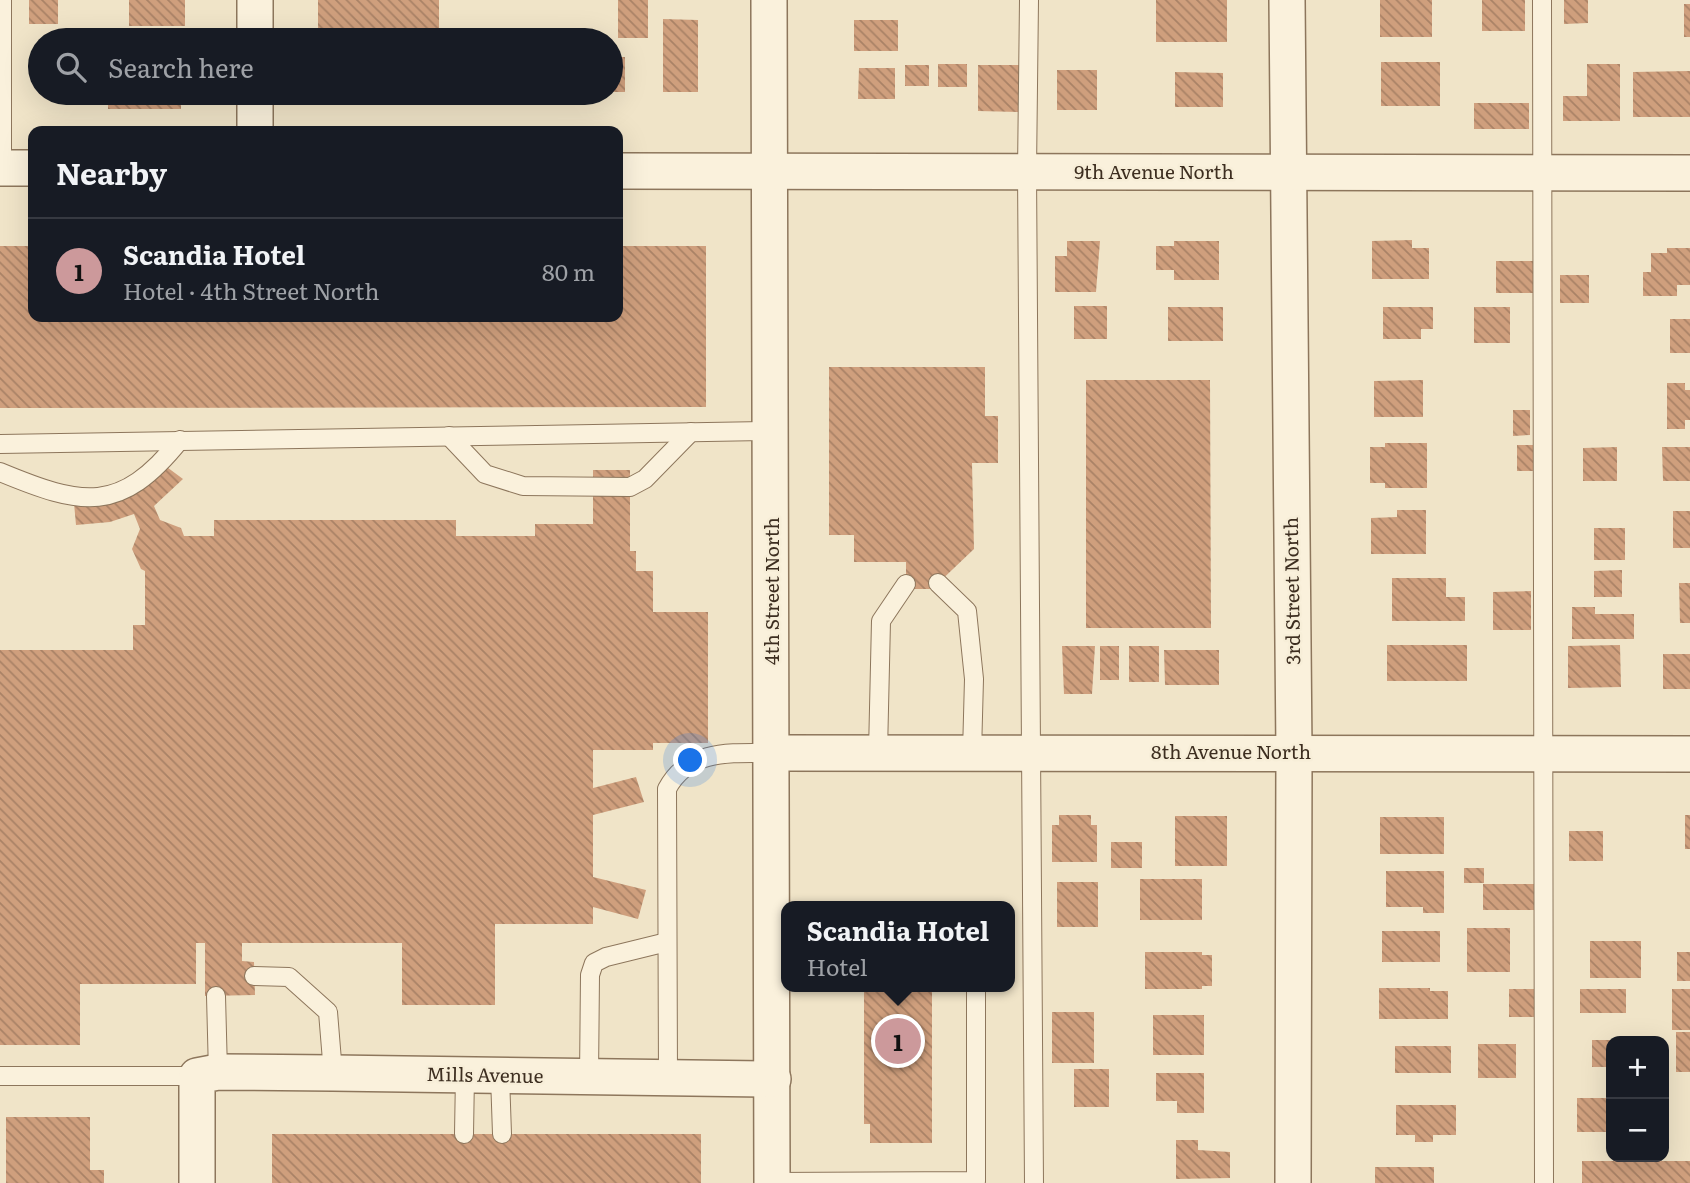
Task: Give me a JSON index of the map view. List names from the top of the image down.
{
  "streets": {
    "street": [
      "9th Avenue North",
      "4th Street North",
      "3rd Street North",
      "8th Avenue North",
      "Mills Avenue"
    ]
  },
  "crossings": [
    ["9th Avenue North", "4th Street North"],
    ["9th Avenue North", "3rd Street North"],
    ["4th Street North", "8th Avenue North"],
    ["4th Street North", "Mills Avenue"],
    ["3rd Street North", "8th Avenue North"]
  ],
  "page": {
    "search": "Search here",
    "heading": "Nearby",
    "list": [
      {
        "mark": "1",
        "name": "Scandia Hotel",
        "note": "Hotel · 4th Street North",
        "value": "80 m"
      }
    ],
    "popup": ["Scandia Hotel", "Hotel"],
    "pins": "1",
    "map_buttons": ["+", "−"]
  }
}
